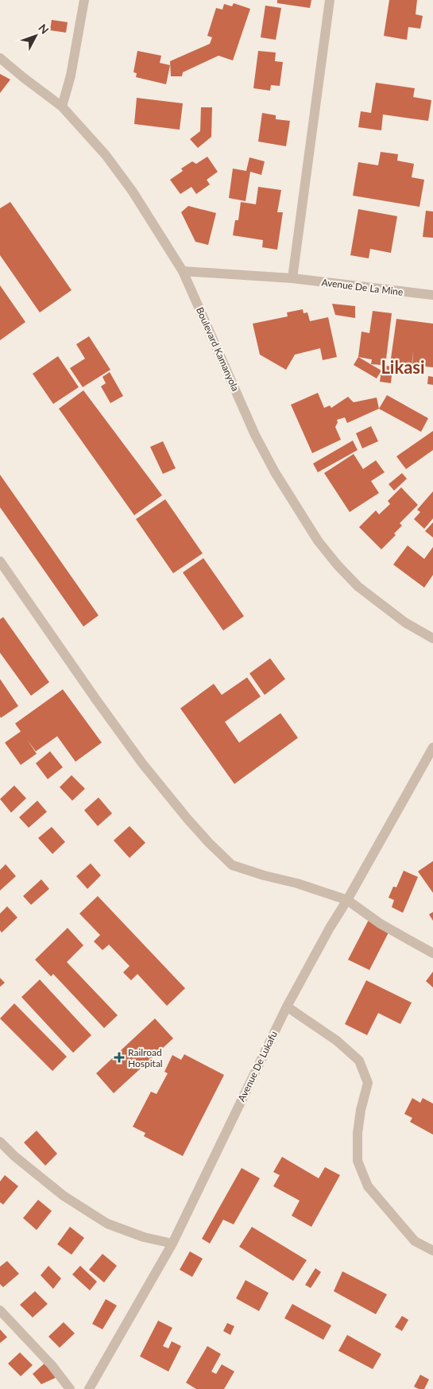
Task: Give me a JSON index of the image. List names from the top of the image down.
{
  "streets": {
    "street": ["Avenue De La Mine", "Boulevard Kamanyola", "Avenue De Lukafu"]
  },
  "crossings": [
    ["Avenue De La Mine", "Boulevard Kamanyola"]
  ],
  "districts": ["Likasi"],
  "places": {
    "health": ["Railroad Hospital"]
  },
  "north": "top right"
}
